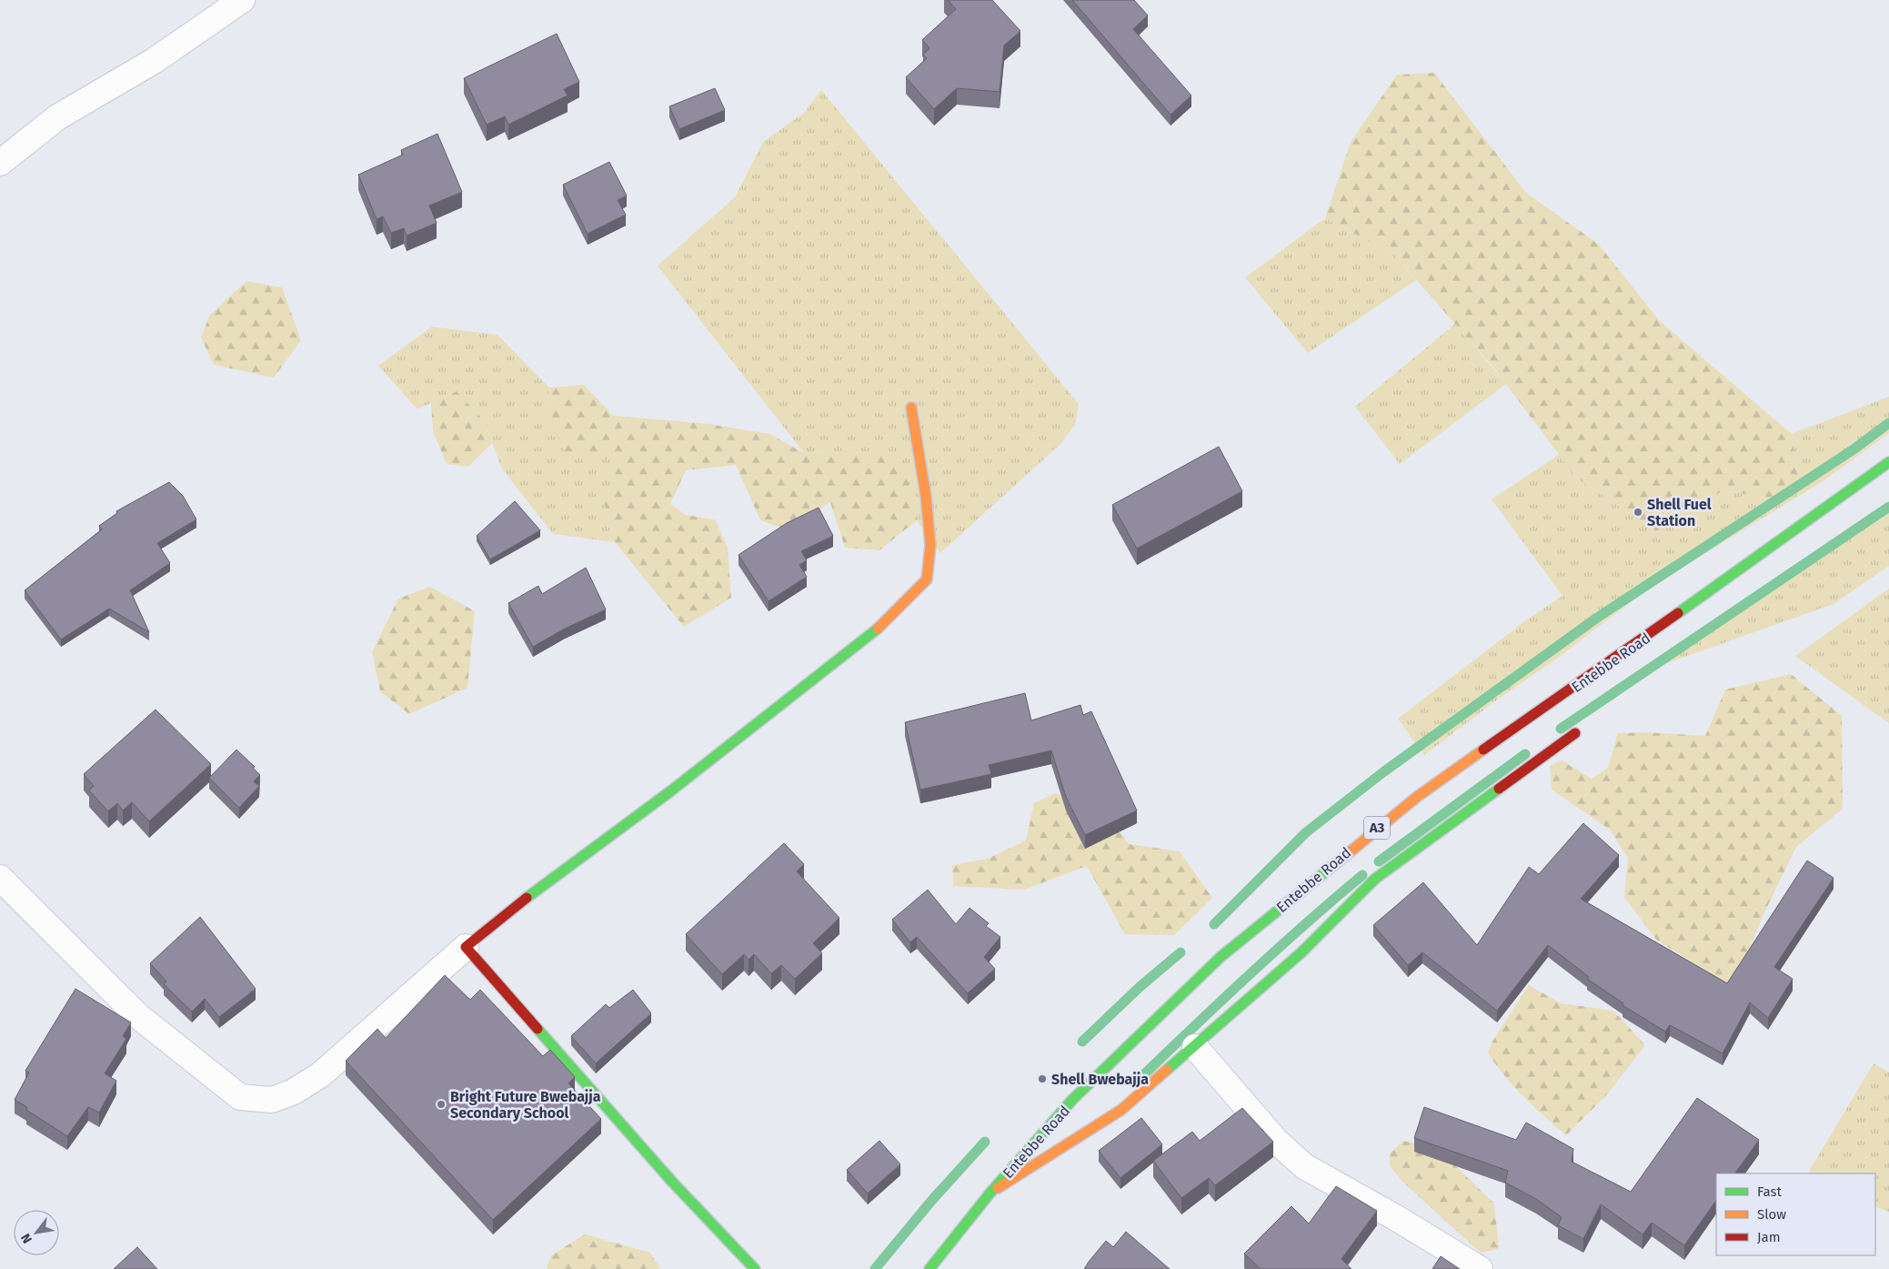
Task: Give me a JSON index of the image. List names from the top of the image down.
{
  "streets": {
    "street": ["Entebbe Road", "A3"]
  },
  "places": ["Shell Fuel Station", "Shell Bwebajja", "Bright Future Bwebajja Secondary School"],
  "legend": ["Fast", "Slow", "Jam"],
  "north": "bottom left"
}
